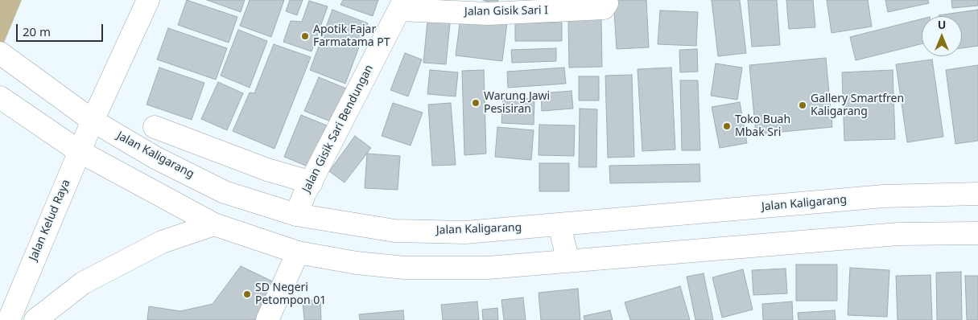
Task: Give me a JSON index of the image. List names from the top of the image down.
{
  "streets": {
    "main road": [
      "Jalan Gisik Sari I",
      "Jalan Gisik Sari Bendungan",
      "Jalan Kaligarang",
      "Jalan Kelud Raya"
    ]
  },
  "crossings": [
    ["Jalan Gisik Sari I", "Jalan Gisik Sari Bendungan"],
    ["Jalan Gisik Sari Bendungan", "Jalan Kaligarang"],
    ["Jalan Kaligarang", "Jalan Kelud Raya"]
  ],
  "places": [
    "Apotik Fajar Farmatama PT",
    "Warung Jawi Pesisiran",
    "Gallery Smartfren Kaligarang",
    "Toko Buah Mbak Sri",
    "SD Negeri Petompon 01"
  ],
  "scale_bar": "20 m",
  "north": "top"
}
